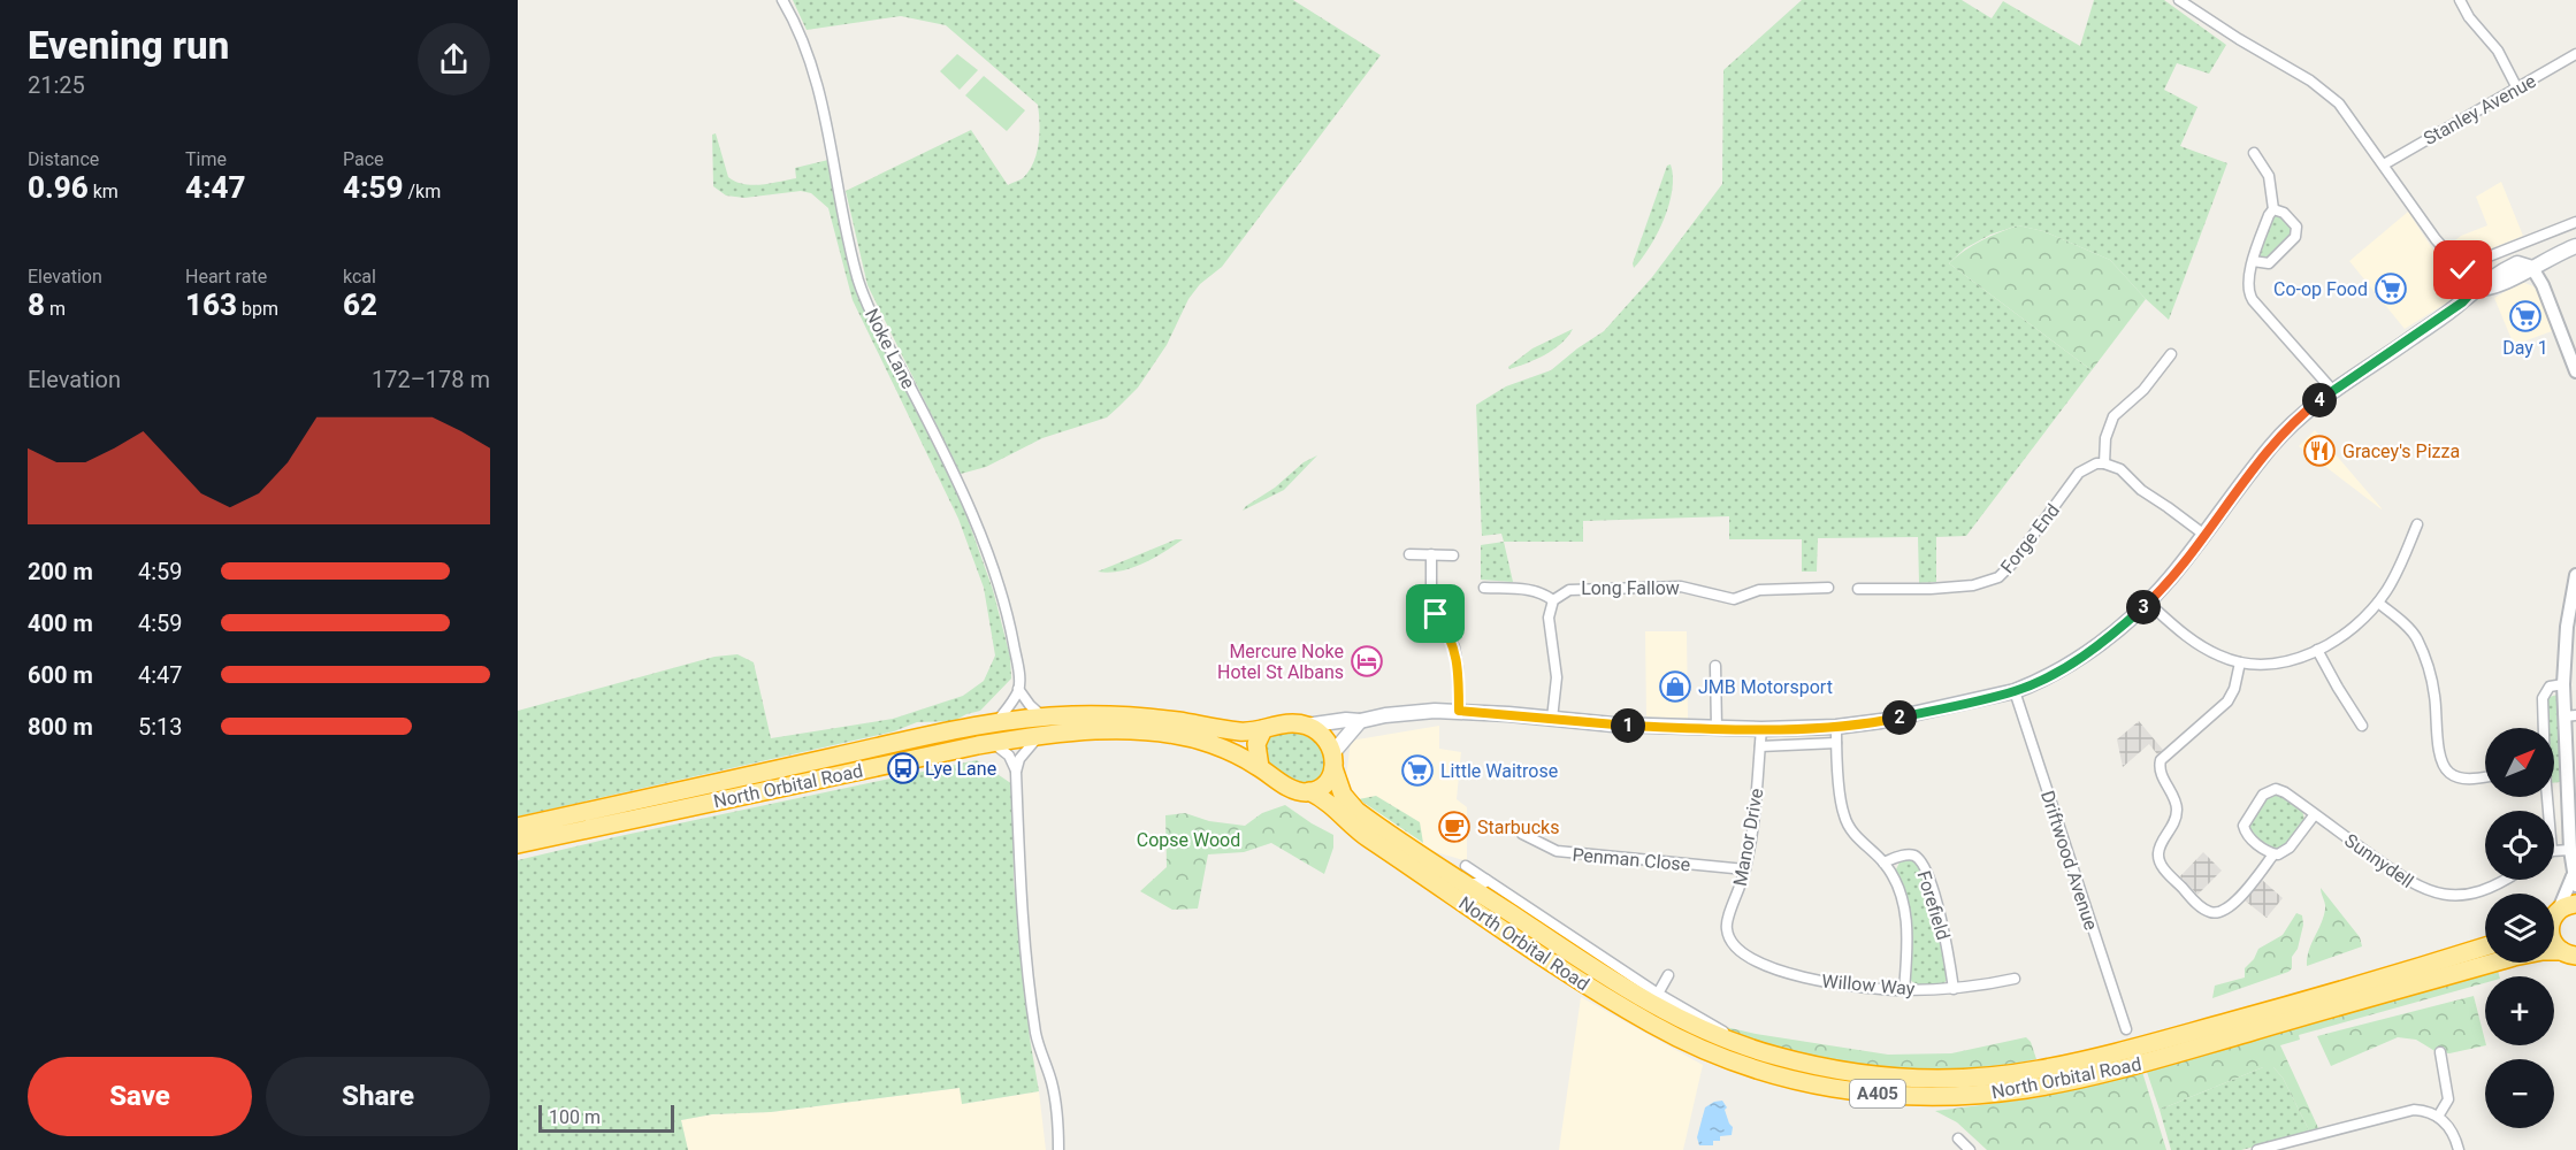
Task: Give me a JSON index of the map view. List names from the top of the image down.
{
  "streets": {
    "highway": ["North Orbital Road", "A405"],
    "street": [
      "Stanley Avenue",
      "Noke Lane",
      "Forge End",
      "Long Fallow",
      "Manor Drive",
      "Penman Close",
      "Driftwood Avenue",
      "Sunnydell",
      "Forefield",
      "Willow Way"
    ]
  },
  "crossings": [
    ["Manor Drive", "Penman Close"],
    ["Manor Drive", "Willow Way"],
    ["Forefield", "Willow Way"]
  ],
  "parks": ["Copse Wood"],
  "places": {
    "supermarket": ["Co-op Food", "Day 1", "Little Waitrose"],
    "restaurant": ["Gracey's Pizza"],
    "hotel": ["Mercure Noke Hotel St Albans"],
    "shop": ["JMB Motorsport"],
    "bus stop": ["Lye Lane"],
    "cafe": ["Starbucks"]
  },
  "scale_bar": "100 m",
  "north": "top right",
  "page": {
    "heading": ["Evening run", "21:25"],
    "stats": [
      ["Distance", "0.96 km"],
      ["Time", "4:47"],
      ["Pace", "4:59 /km"],
      ["Elevation", "8 m"],
      ["Heart rate", "163 bpm"],
      ["kcal", "62"]
    ],
    "chart": ["Elevation", "172–178 m"],
    "pins": [
      "4",
      "3",
      "2",
      "1"
    ],
    "list": [
      {
        "name": "200 m",
        "note": "4:59"
      },
      {
        "name": "400 m",
        "note": "4:59"
      },
      {
        "name": "600 m",
        "note": "4:47"
      },
      {
        "name": "800 m",
        "note": "5:13"
      }
    ],
    "map_buttons": ["+", "−"],
    "buttons": ["Save", "Share"],
    "scale": "100 m"
  }
}
